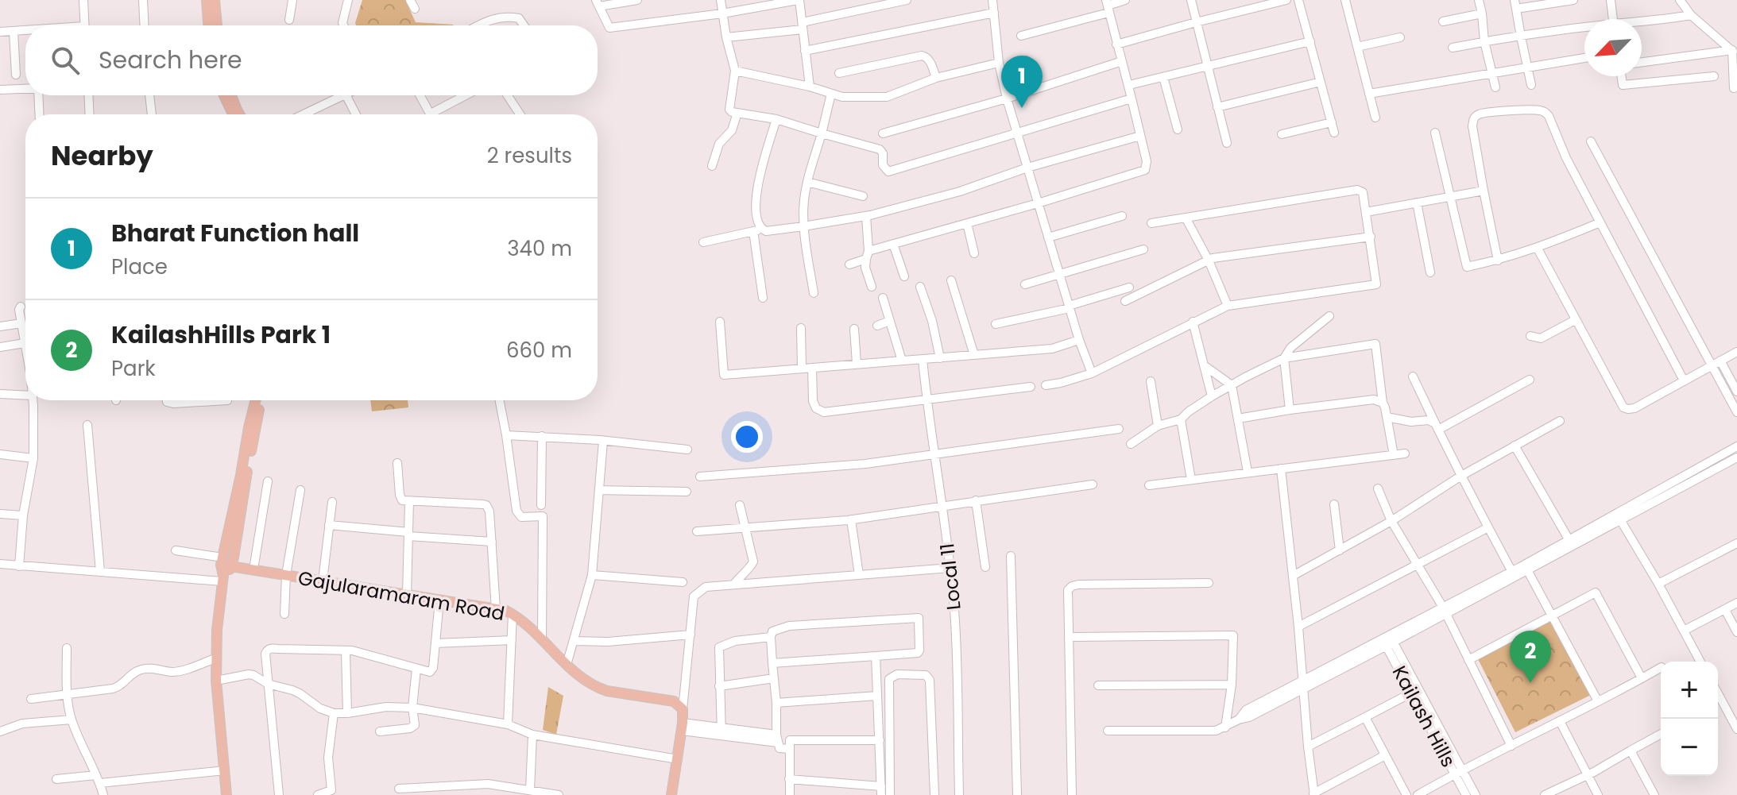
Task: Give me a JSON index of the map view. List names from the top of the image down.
{
  "streets": {
    "main road": ["Gajularamaram Road"],
    "street": ["Local 11", "Kailash Hills"]
  },
  "north": "bottom left",
  "page": {
    "search": "Search here",
    "pins": ["1", "2"],
    "heading": ["Nearby", "2 results"],
    "list": [
      {
        "mark": "1",
        "name": "Bharat Function hall",
        "note": "Place",
        "value": "340 m"
      },
      {
        "mark": "2",
        "name": "KailashHills Park 1",
        "note": "Park",
        "value": "660 m"
      }
    ],
    "map_buttons": ["+", "−"]
  }
}
